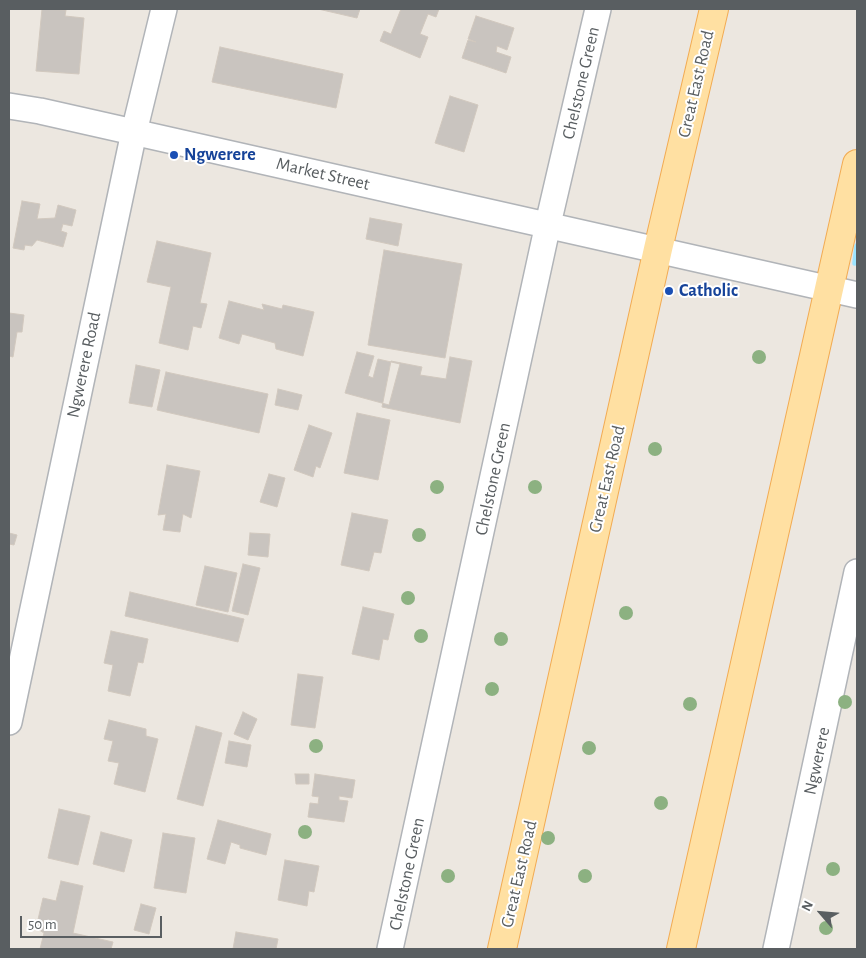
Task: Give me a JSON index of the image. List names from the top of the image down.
{
  "streets": {
    "main road": ["Great East Road"],
    "street": [
      "Chelstone Green",
      "Market Street",
      "Ngwerere Road",
      "Ngwerere"
    ]
  },
  "crossings": [
    ["Chelstone Green", "Market Street"],
    ["Great East Road", "Market Street"],
    ["Market Street", "Ngwerere Road"]
  ],
  "places": ["Ngwerere", "Catholic"],
  "scale_bar": "50 m",
  "north": "top left"
}
